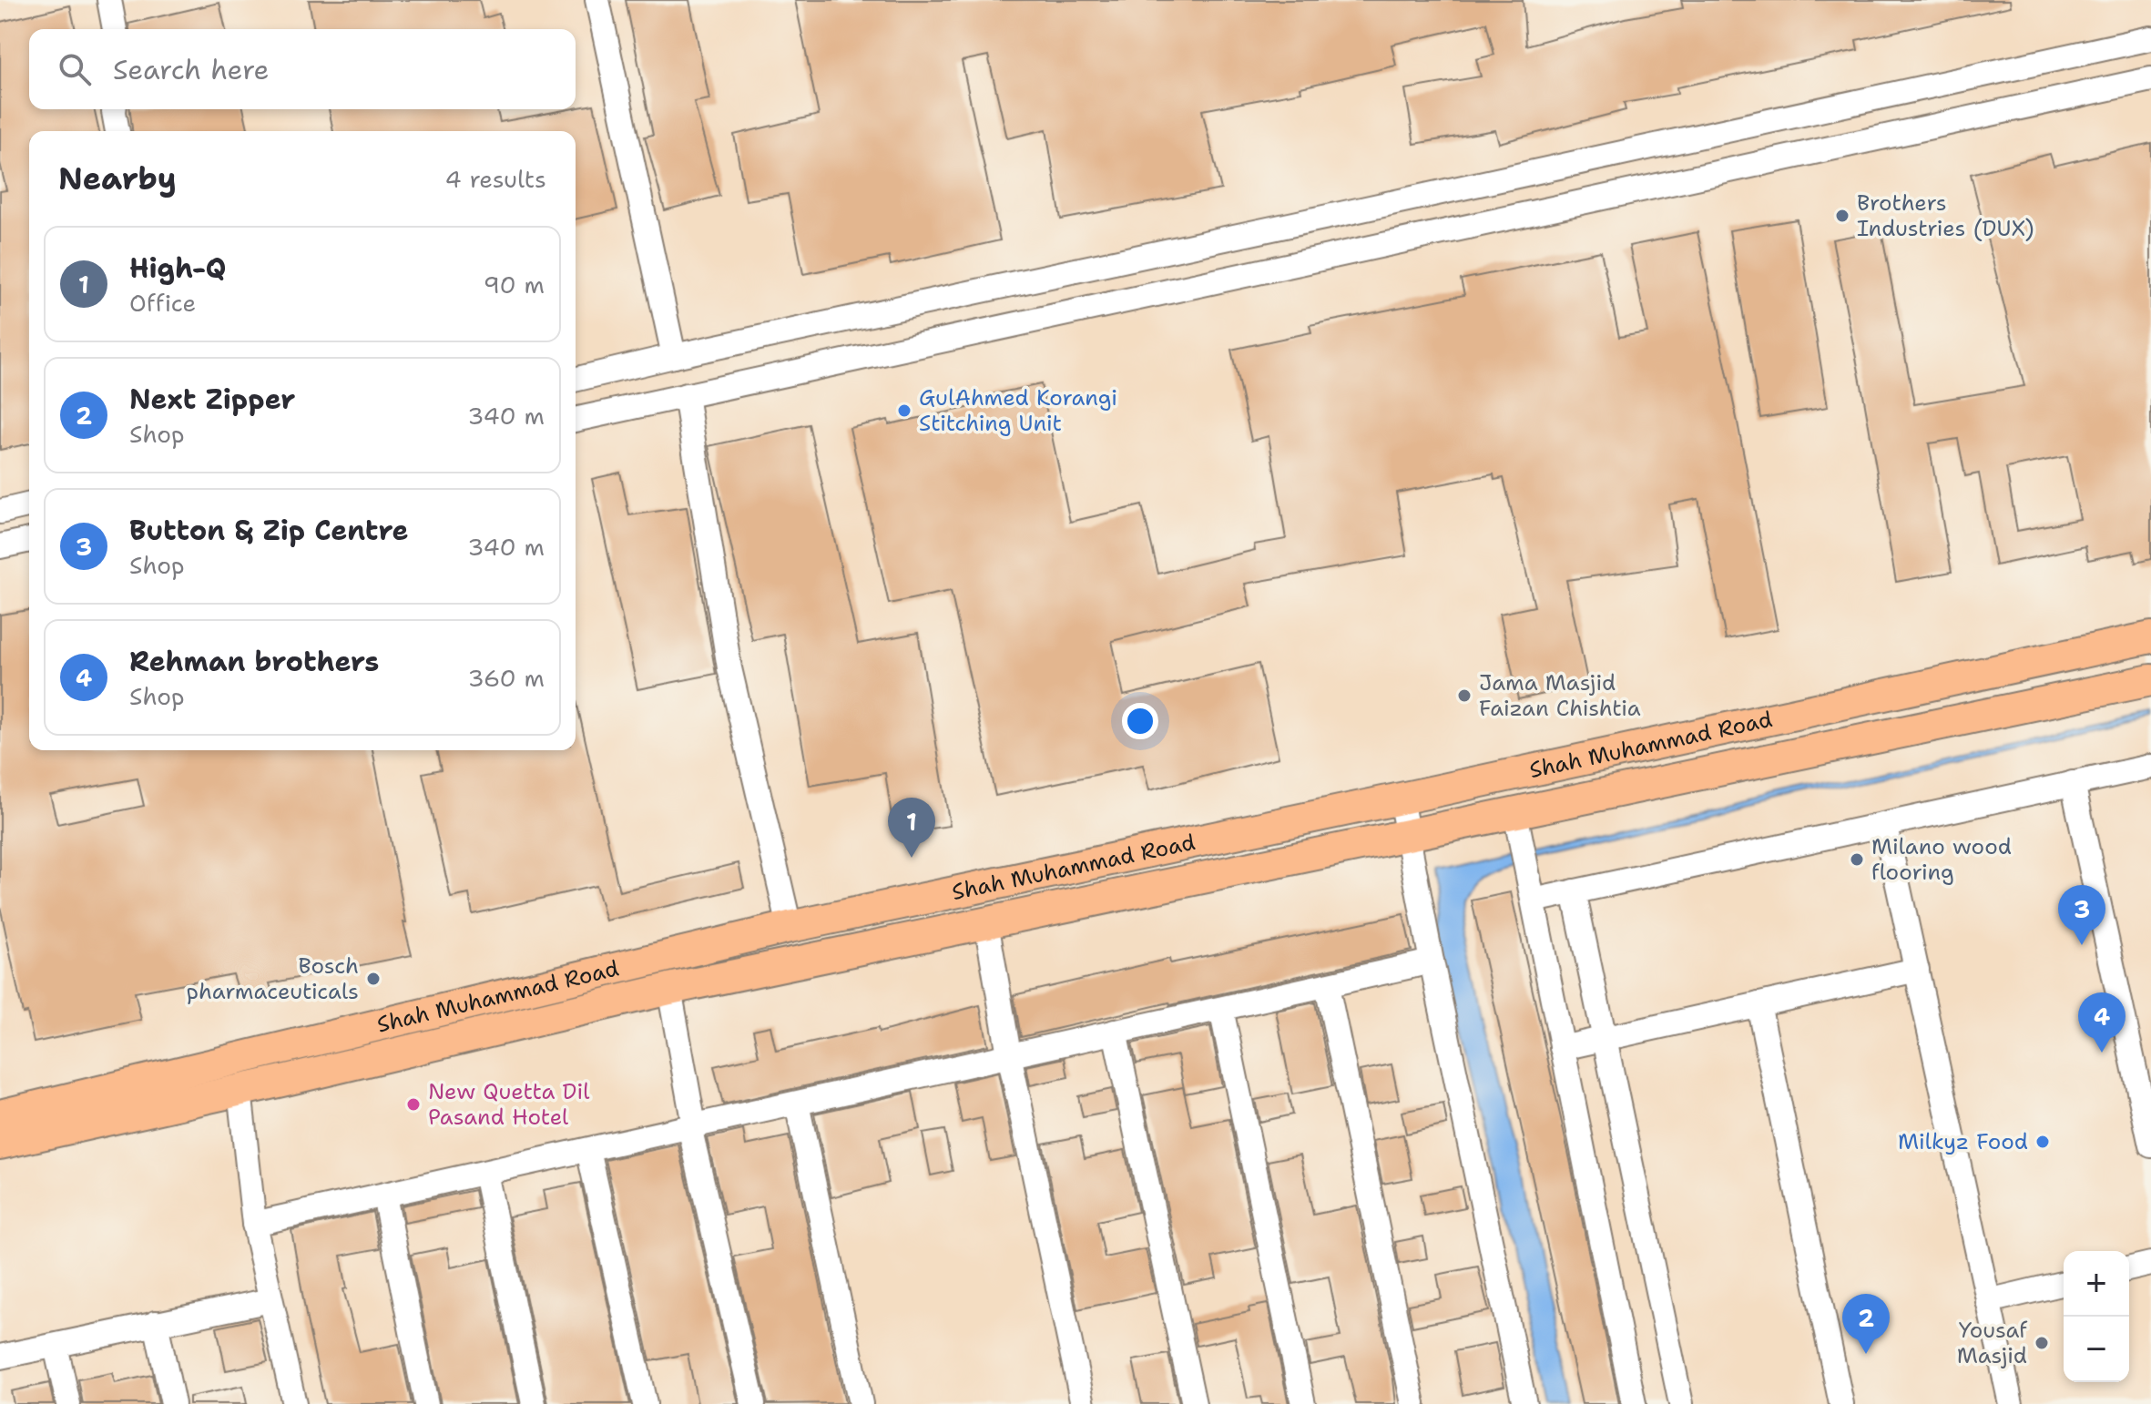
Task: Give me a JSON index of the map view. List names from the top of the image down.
{
  "streets": {
    "main road": ["Shah Muhammad Road"]
  },
  "places": [
    "Brothers Industries (DUX)",
    "GulAhmed Korangi Stitching Unit",
    "Jama Masjid Faizan Chishtia",
    "Milano wood flooring",
    "Bosch pharmaceuticals",
    "New Quetta Dil Pasand Hotel",
    "Milkyz Food",
    "Yousaf Masjid"
  ],
  "page": {
    "search": "Search here",
    "heading": ["Nearby", "4 results"],
    "list": [
      {
        "mark": "1",
        "name": "High-Q",
        "note": "Office",
        "value": "90 m"
      },
      {
        "mark": "2",
        "name": "Next Zipper",
        "note": "Shop",
        "value": "340 m"
      },
      {
        "mark": "3",
        "name": "Button & Zip Centre",
        "note": "Shop",
        "value": "340 m"
      },
      {
        "mark": "4",
        "name": "Rehman brothers",
        "note": "Shop",
        "value": "360 m"
      }
    ],
    "pins": [
      "1",
      "3",
      "4",
      "2"
    ],
    "map_buttons": ["+", "−"]
  }
}
